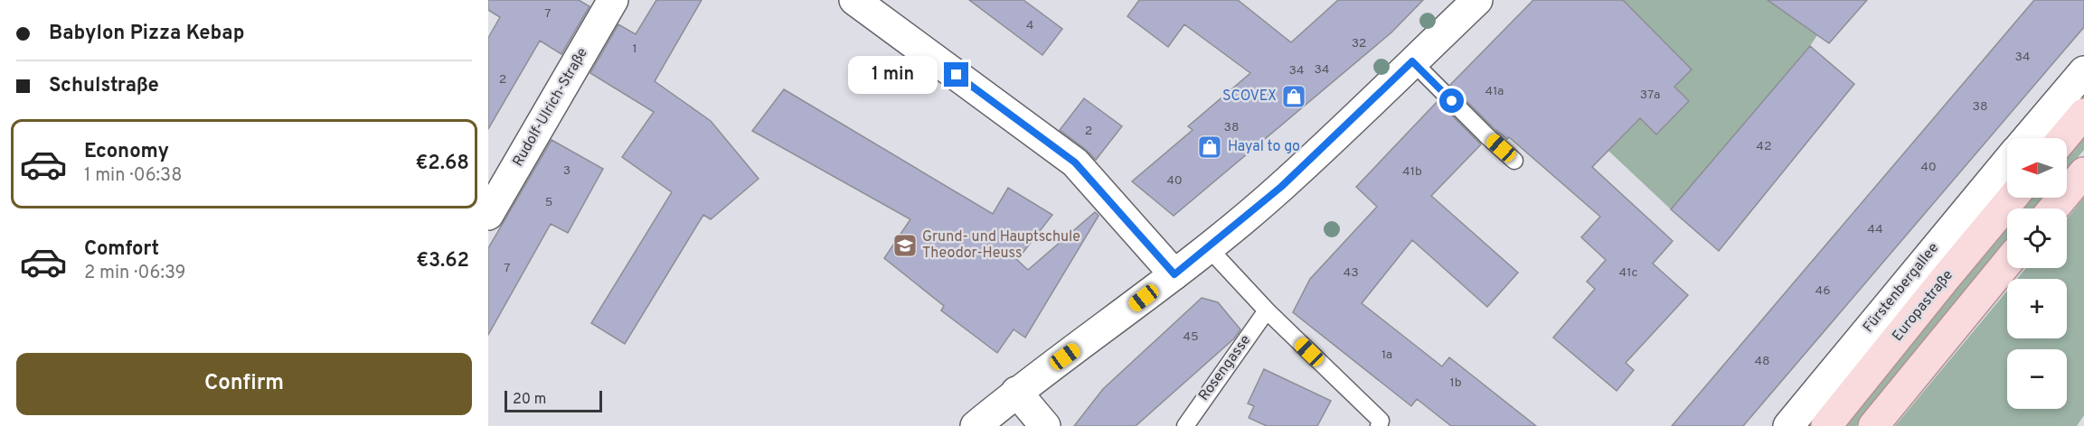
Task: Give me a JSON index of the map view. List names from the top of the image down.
{
  "streets": {
    "main road": ["Europastraße"],
    "street": ["Rudolf-Ulrich-Straße", "Fürstenbergallee"],
    "lane": ["Rosengasse"]
  },
  "places": {
    "shop": ["SCOVEX", "Hayal to go"],
    "school or university": ["Grund- und Hauptschule Theodor-Heuss"]
  },
  "house_numbers": [
    "7",
    "4",
    "32",
    "1",
    "34",
    "34",
    "34",
    "2",
    "41a",
    "37a",
    "38",
    "38",
    "2",
    "42",
    "40",
    "3",
    "41b",
    "40",
    "5",
    "44",
    "7",
    "43",
    "41c",
    "46",
    "45",
    "1a",
    "48",
    "1b"
  ],
  "scale_bar": "20 m",
  "north": "left",
  "page": {
    "banner": ["Babylon Pizza Kebap", "Schulstraße"],
    "bubble": "1 min",
    "list": [
      {
        "name": "Economy",
        "note": "1 min · 06:38",
        "value": "€2.68"
      },
      {
        "name": "Comfort",
        "note": "2 min · 06:39",
        "value": "€3.62"
      }
    ],
    "map_buttons": ["+", "−"],
    "buttons": "Confirm",
    "scale": "20 m"
  }
}
